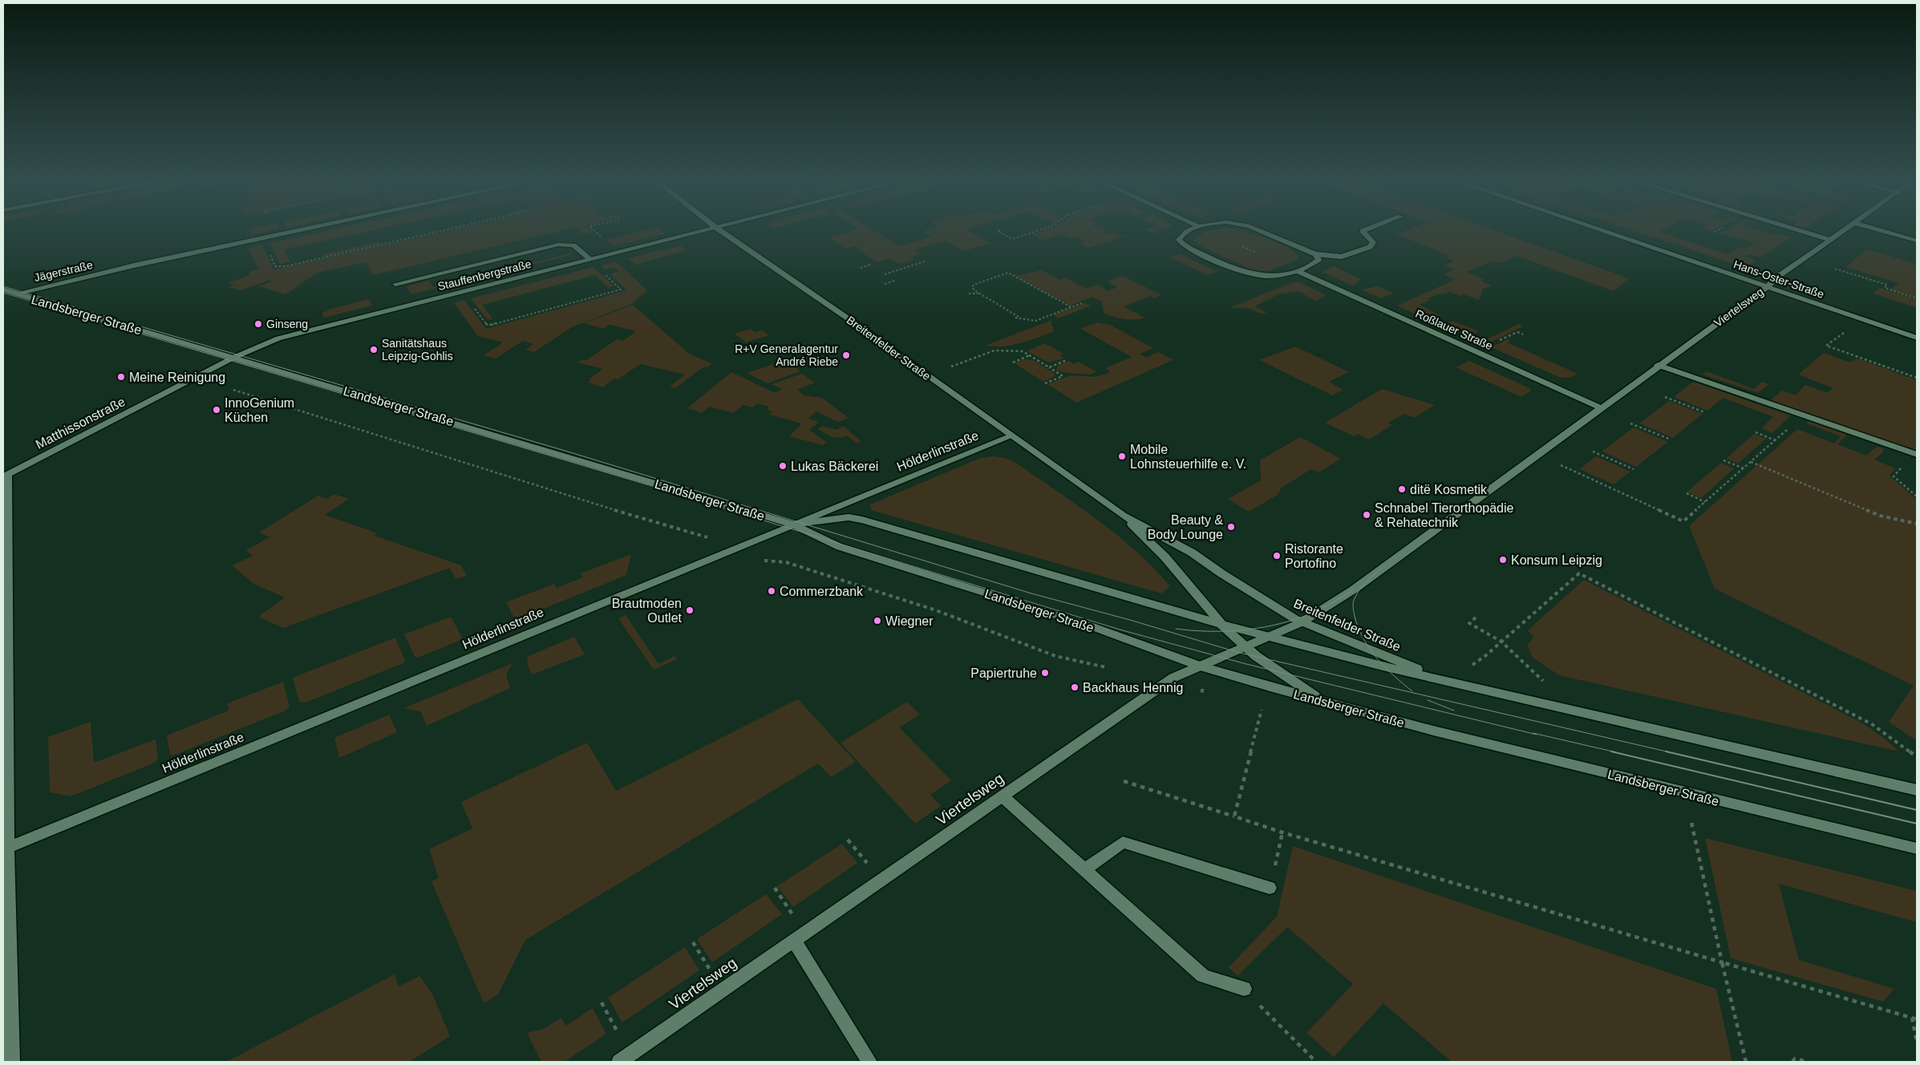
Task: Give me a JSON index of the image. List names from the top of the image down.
{
  "streets": {
    "street": [
      "Jägerstraße",
      "Stauffenbergstraße",
      "Hans-Oster-Straße",
      "Viertelsweg",
      "Landsberger Straße",
      "Roßlauer Straße",
      "Breitenfelder Straße",
      "Matthissonstraße",
      "Hölderlinstraße"
    ]
  },
  "crossings": [
    ["Jägerstraße", "Landsberger Straße"],
    ["Stauffenbergstraße", "Landsberger Straße"],
    ["Stauffenbergstraße", "Matthissonstraße"],
    ["Hans-Oster-Straße", "Viertelsweg"],
    ["Viertelsweg", "Landsberger Straße"],
    ["Viertelsweg", "Roßlauer Straße"],
    ["Viertelsweg", "Breitenfelder Straße"],
    ["Landsberger Straße", "Breitenfelder Straße"],
    ["Landsberger Straße", "Matthissonstraße"],
    ["Landsberger Straße", "Hölderlinstraße"],
    ["Breitenfelder Straße", "Hölderlinstraße"]
  ],
  "places": [
    "Ginseng",
    "Sanitätshaus Leipzig-Gohlis",
    "R+V Generalagentur André Riebe",
    "Meine Reinigung",
    "InnoGenium Küchen",
    "Mobile Lohnsteuerhilfe e. V.",
    "Lukas Bäckerei",
    "ditë Kosmetik",
    "Schnabel Tierorthopädie & Rehatechnik",
    "Beauty & Body Lounge",
    "Ristorante Portofino",
    "Konsum Leipzig",
    "Commerzbank",
    "Brautmoden Outlet",
    "Wiegner",
    "Papiertruhe",
    "Backhaus Hennig"
  ]
}
